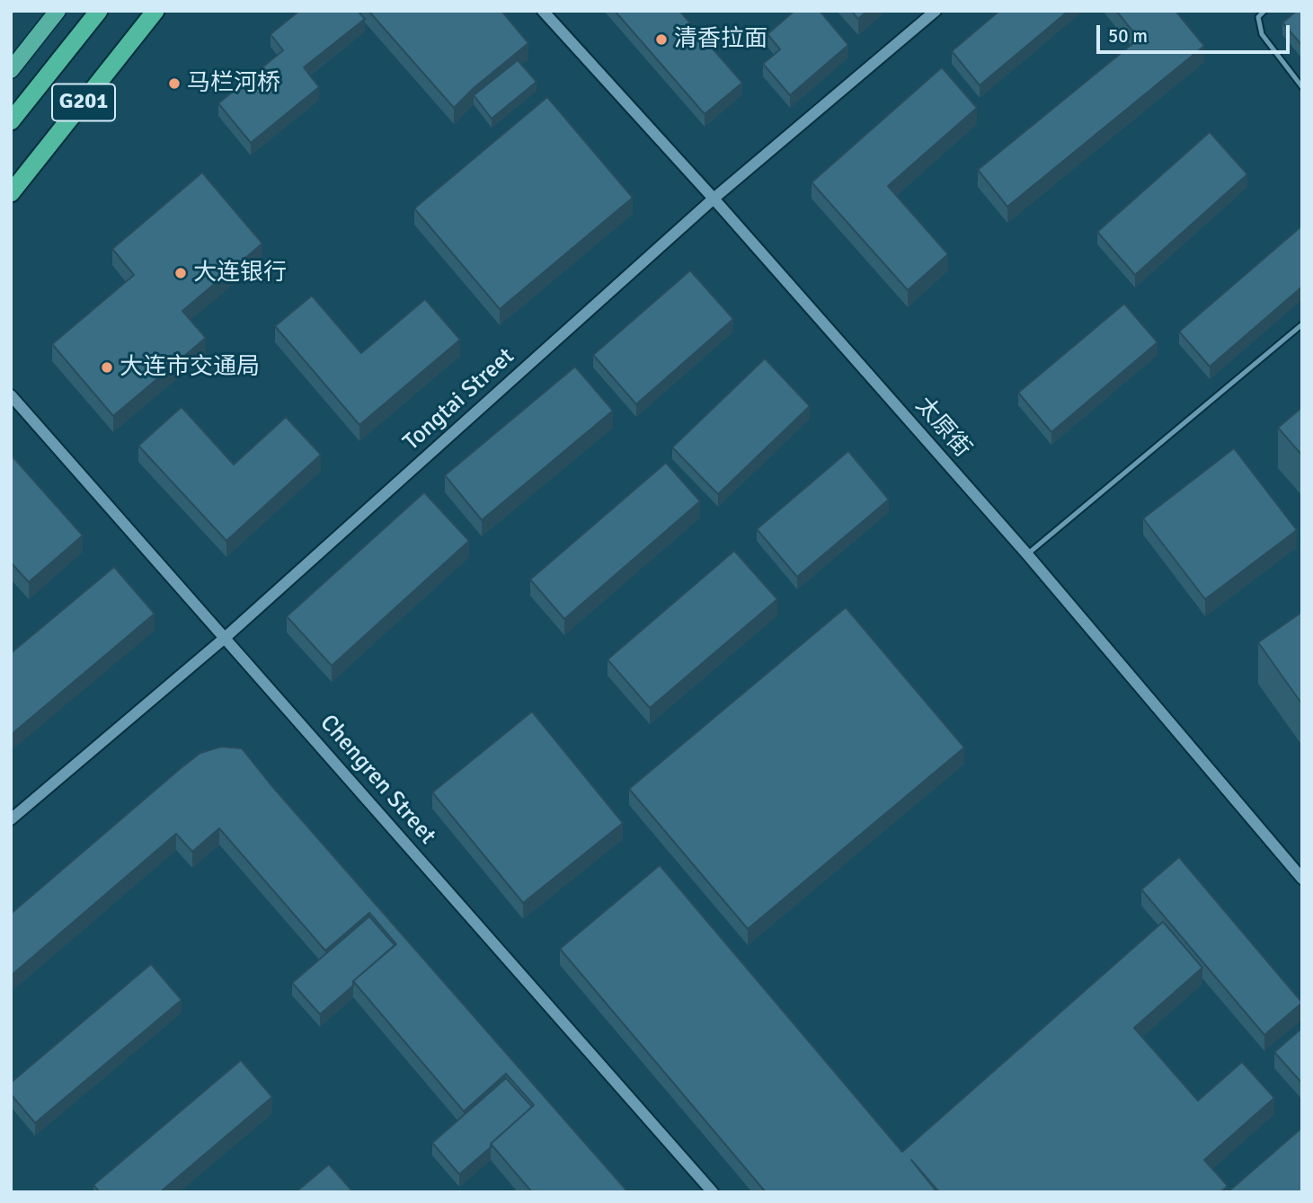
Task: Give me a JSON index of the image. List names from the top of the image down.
{
  "streets": {
    "highway": ["G201"],
    "street": ["Tongtai Street", "太原街", "Chengren Street"]
  },
  "crossings": [
    ["Tongtai Street", "太原街"],
    ["Tongtai Street", "Chengren Street"]
  ],
  "places": [
    "清香拉面",
    "马栏河桥",
    "大连银行",
    "大连市交通局"
  ],
  "scale_bar": "50 m"
}
